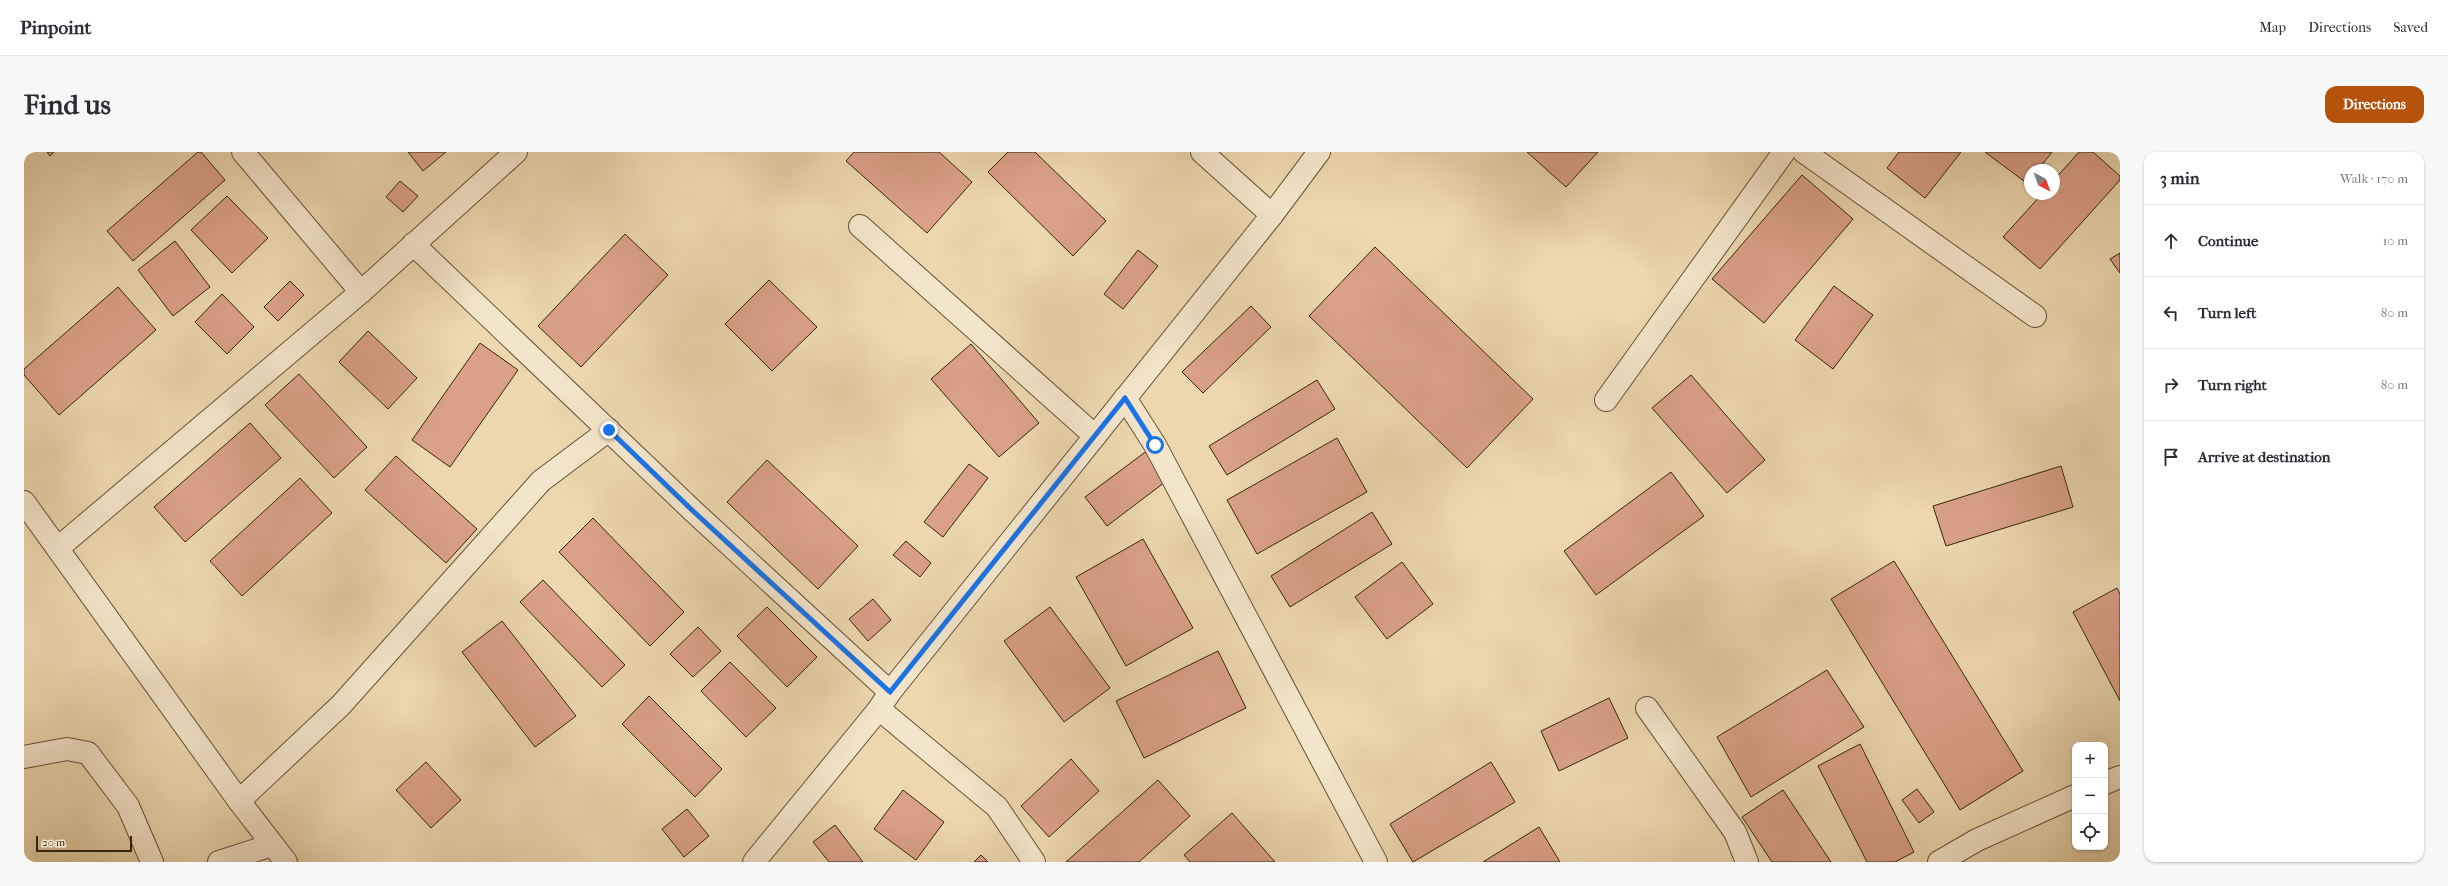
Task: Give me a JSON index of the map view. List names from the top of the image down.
{
  "scale_bar": "20 m",
  "north": "bottom right",
  "page": {
    "header": "Pinpoint",
    "nav": ["Map", "Directions", "Saved"],
    "buttons": "Directions",
    "title": "Find us",
    "heading": ["3 min", "Walk · 170 m"],
    "list": [
      ["Continue", "10 m"],
      ["Turn left", "80 m"],
      ["Turn right", "80 m"],
      "Arrive at destination"
    ],
    "map_buttons": ["+", "−"],
    "scale": "20 m"
  }
}
